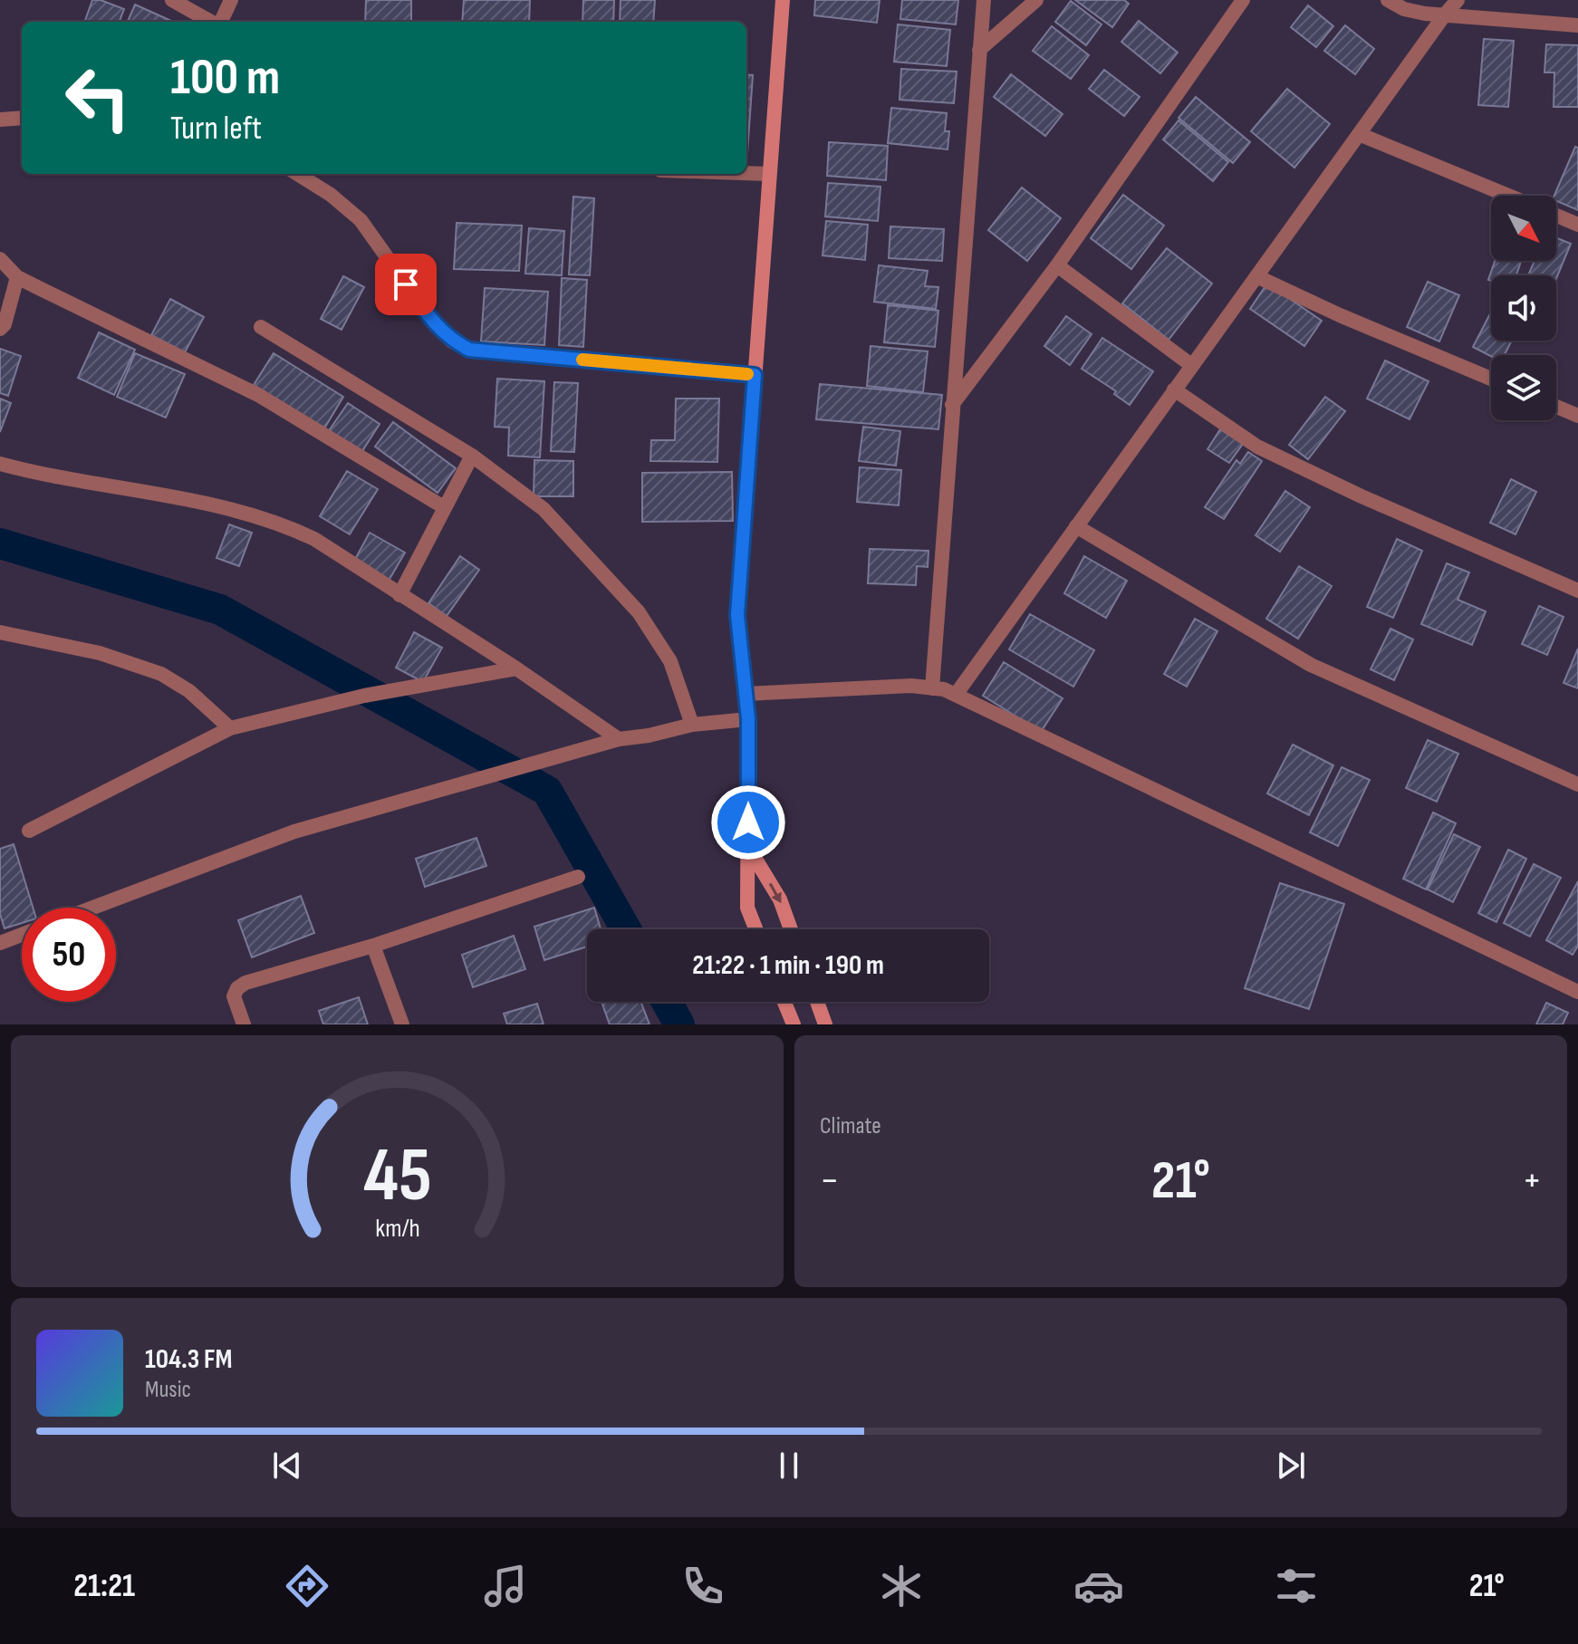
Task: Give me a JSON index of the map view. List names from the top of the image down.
{
  "north": "bottom right",
  "page": {
    "turn": ["100 m", "Turn left"],
    "limit": "50",
    "trip": "21:22 · 1 min · 190 m",
    "tile": "Climate",
    "heat": ["−", "21°", "+"],
    "song": ["104.3 FM", "Music"],
    "tabs": ["21:21", "21°"],
    "gauge": ["45", "km/h"]
  }
}
